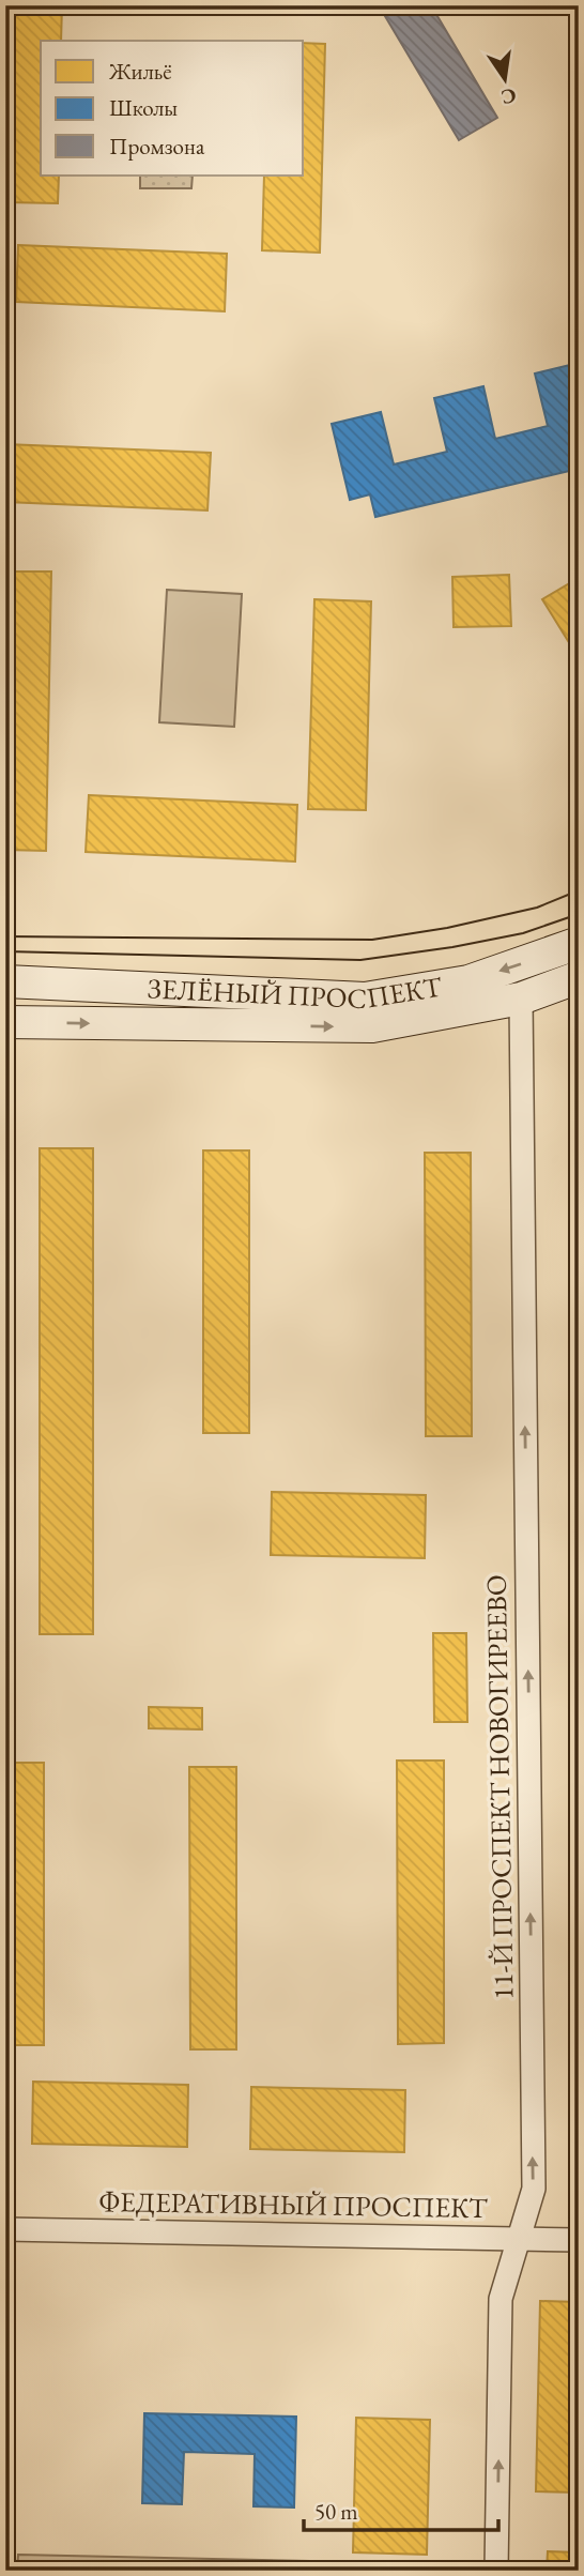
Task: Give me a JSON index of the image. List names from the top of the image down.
{
  "streets": {
    "main road": ["ЗЕЛЁНЫЙ ПРОСПЕКТ"],
    "street": ["11-Й ПРОСПЕКТ НОВОГИРЕЕВО", "ФЕДЕРАТИВНЫЙ ПРОСПЕКТ"]
  },
  "crossings": [
    ["ЗЕЛЁНЫЙ ПРОСПЕКТ", "11-Й ПРОСПЕКТ НОВОГИРЕЕВО"],
    ["11-Й ПРОСПЕКТ НОВОГИРЕЕВО", "ФЕДЕРАТИВНЫЙ ПРОСПЕКТ"]
  ],
  "one_way": ["11-Й ПРОСПЕКТ НОВОГИРЕЕВО"],
  "legend": ["Жильё", "Школы", "Промзона"],
  "scale_bar": "50 m",
  "north": "bottom"
}
